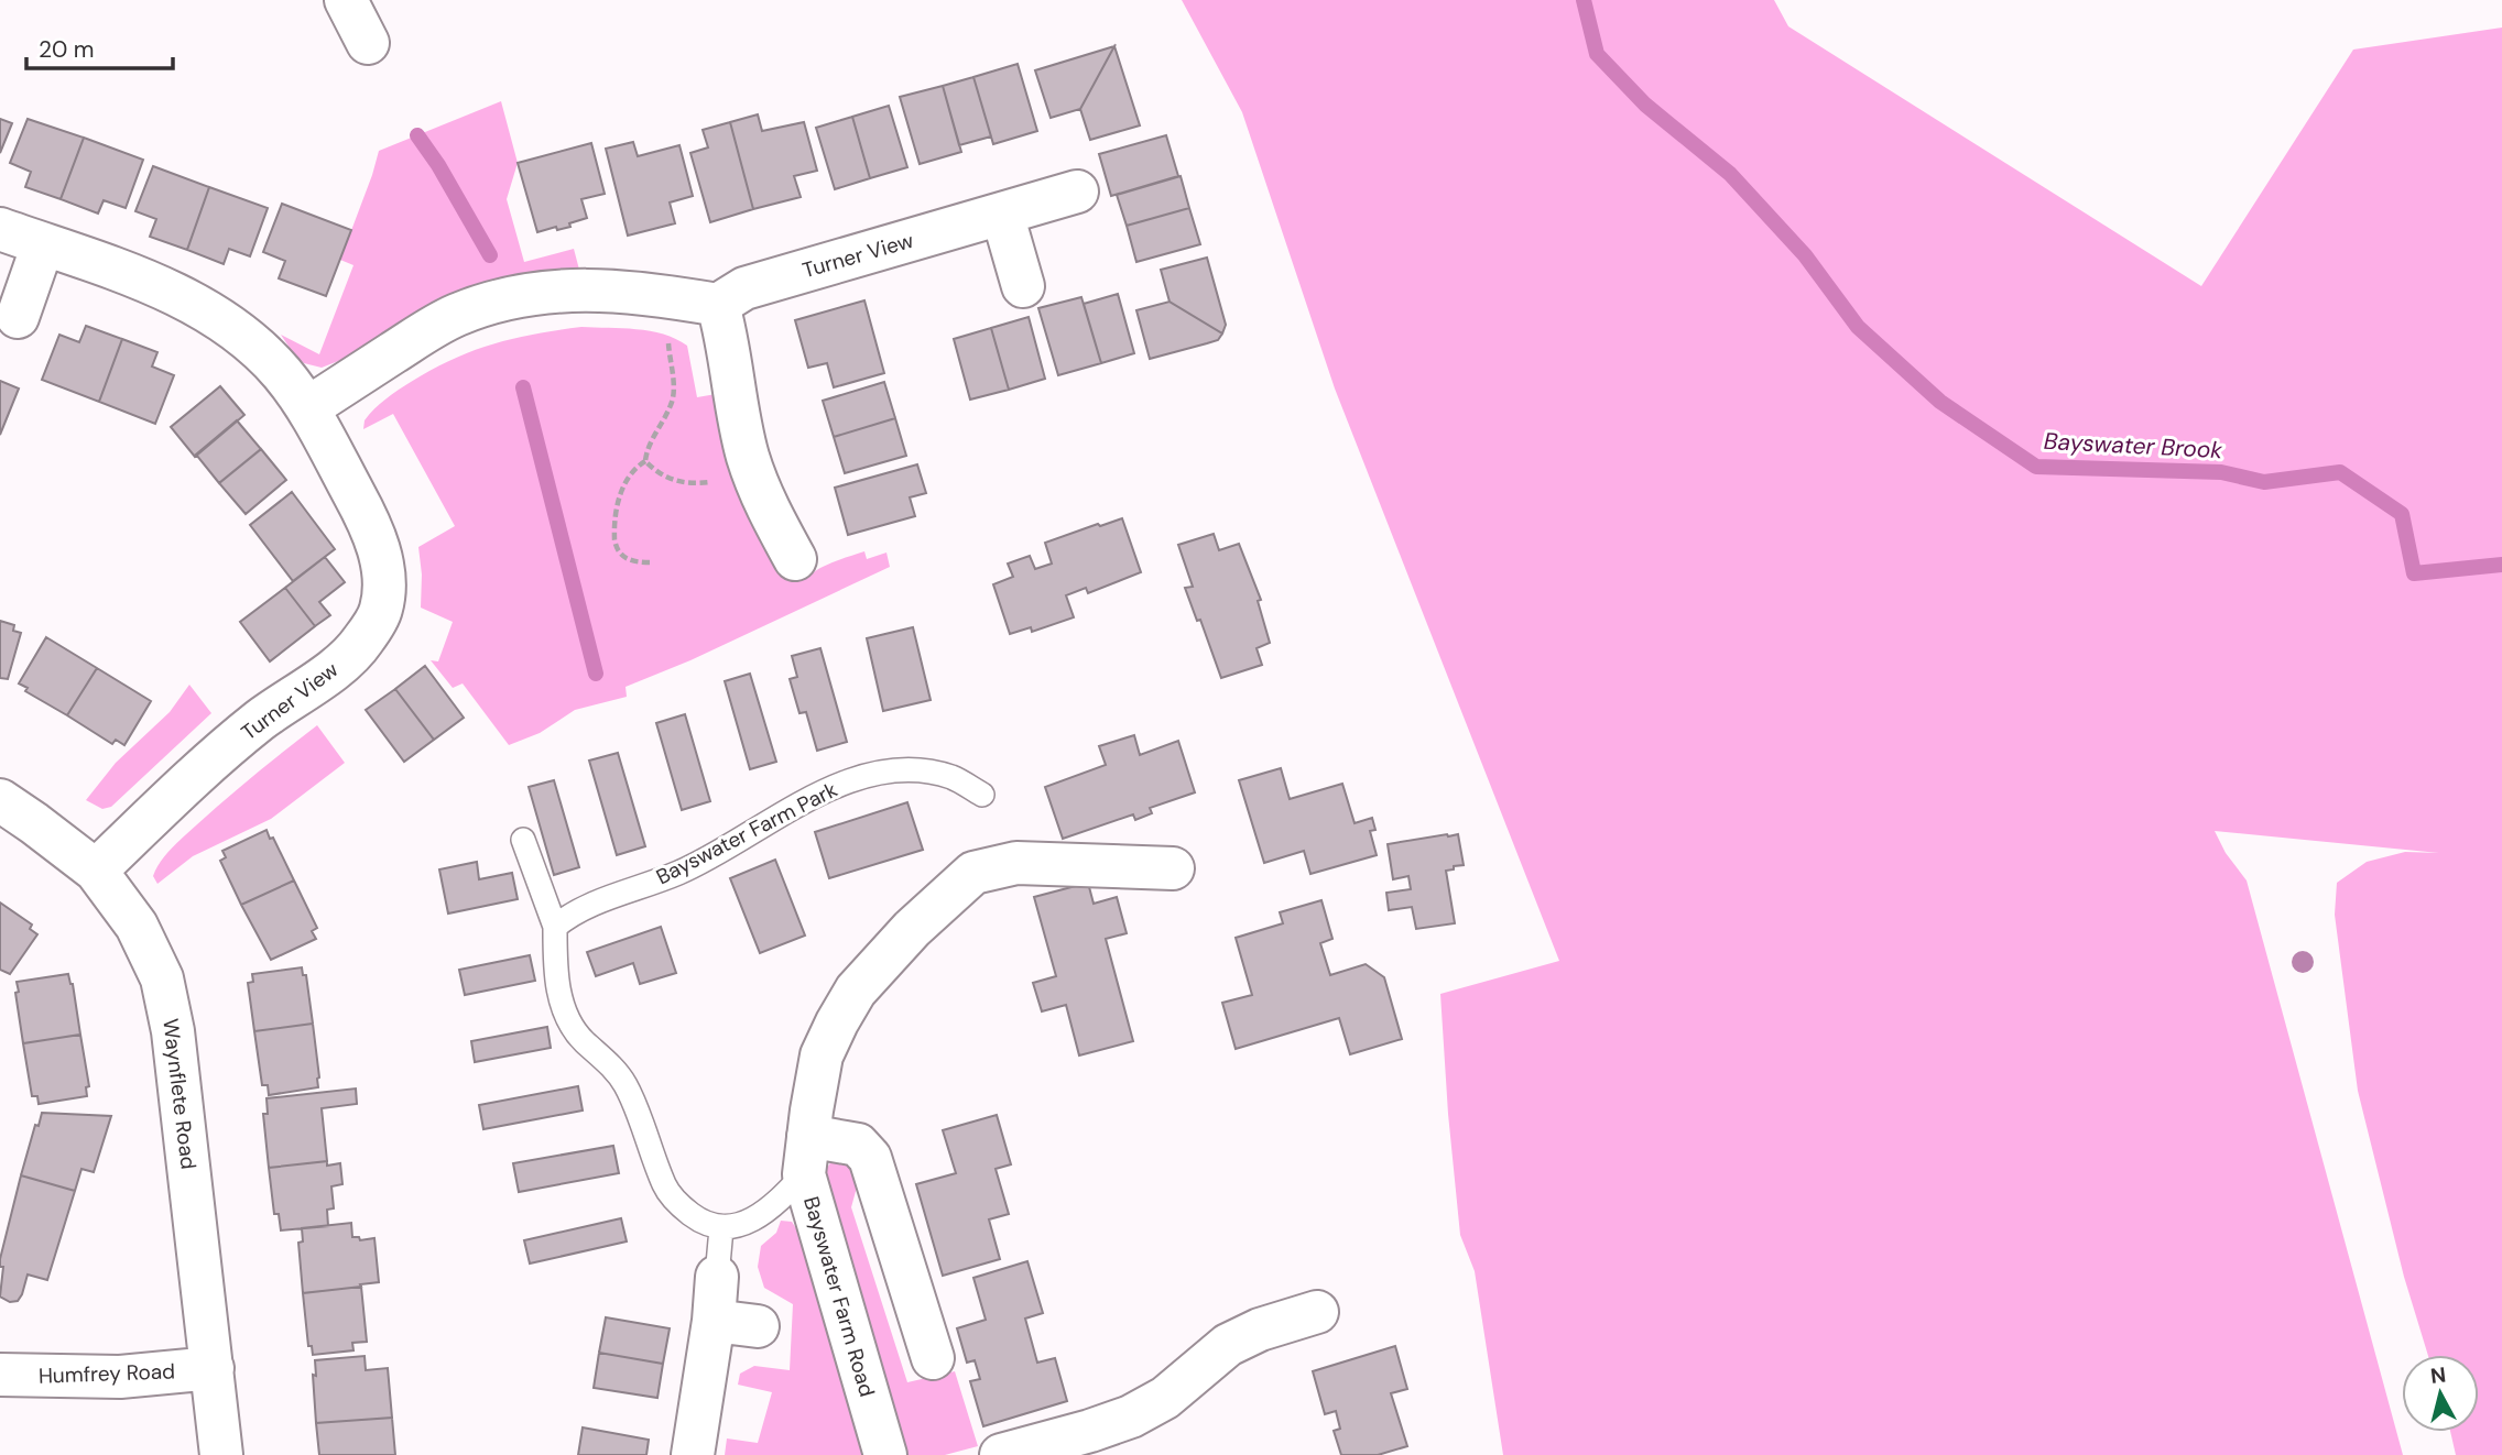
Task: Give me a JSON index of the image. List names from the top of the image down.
{
  "streets": {
    "street": [
      "Turner View",
      "Waynflete Road",
      "Bayswater Farm Road",
      "Humfrey Road"
    ],
    "lane": ["Bayswater Farm Park"]
  },
  "crossings": [
    ["Turner View", "Waynflete Road"],
    ["Waynflete Road", "Humfrey Road"]
  ],
  "water": ["Bayswater Brook"],
  "scale_bar": "20 m",
  "north": "top"
}
